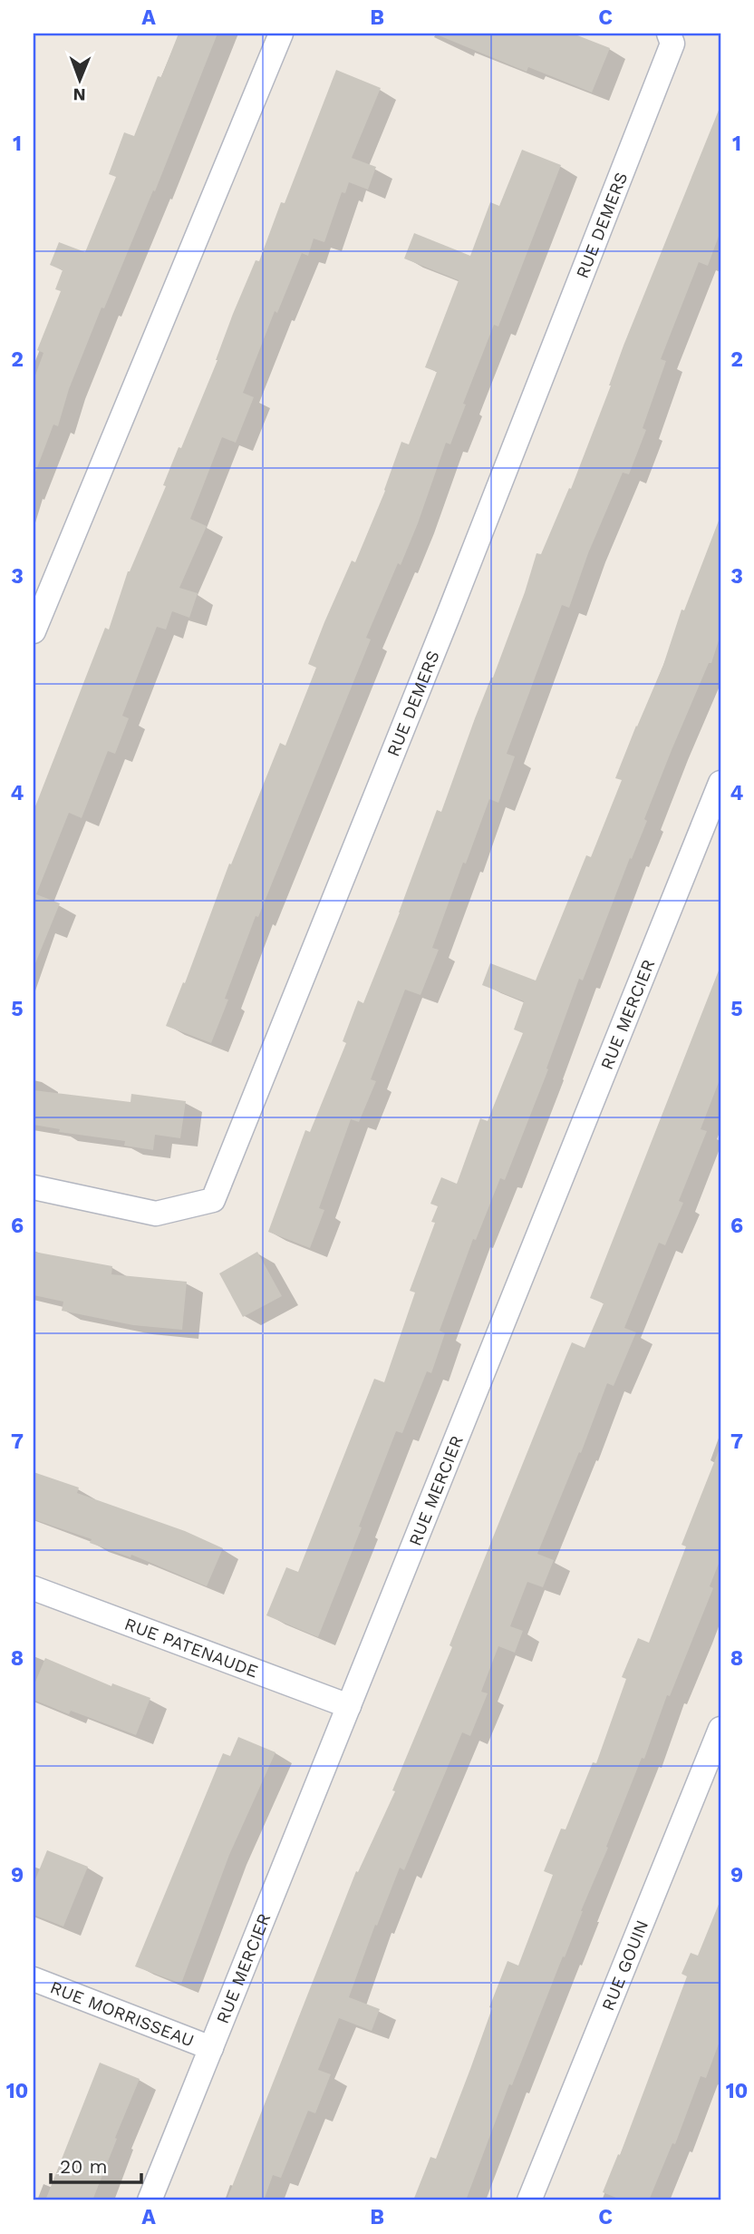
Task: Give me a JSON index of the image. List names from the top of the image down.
{
  "streets": {
    "street": [
      "RUE DEMERS",
      "RUE MERCIER",
      "RUE PATENAUDE",
      "RUE GOUIN",
      "RUE MORRISSEAU"
    ]
  },
  "crossings": [
    ["RUE MERCIER", "RUE PATENAUDE"],
    ["RUE MERCIER", "RUE MORRISSEAU"]
  ],
  "scale_bar": "20 m",
  "north": "bottom",
  "grid": {
    "columns": ["A", "B", "C"],
    "rows": [
      "1",
      "2",
      "3",
      "4",
      "5",
      "6",
      "7",
      "8",
      "9",
      "10"
    ]
  }
}
